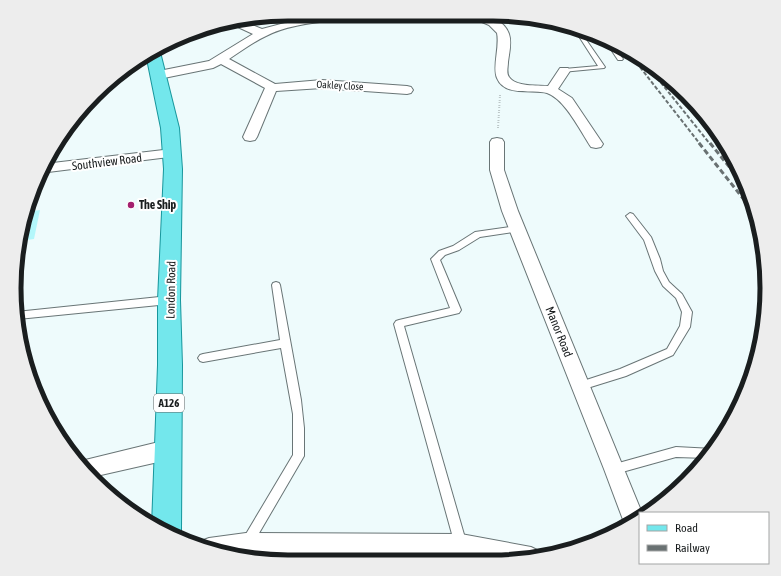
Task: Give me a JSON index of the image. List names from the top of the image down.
{
  "streets": {
    "main road": ["London Road", "A126"],
    "street": ["Oakley Close", "Southview Road", "Manor Road"]
  },
  "crossings": [
    ["Southview Road", "London Road"]
  ],
  "places": ["The Ship"],
  "legend": ["Road", "Railway"]
}
